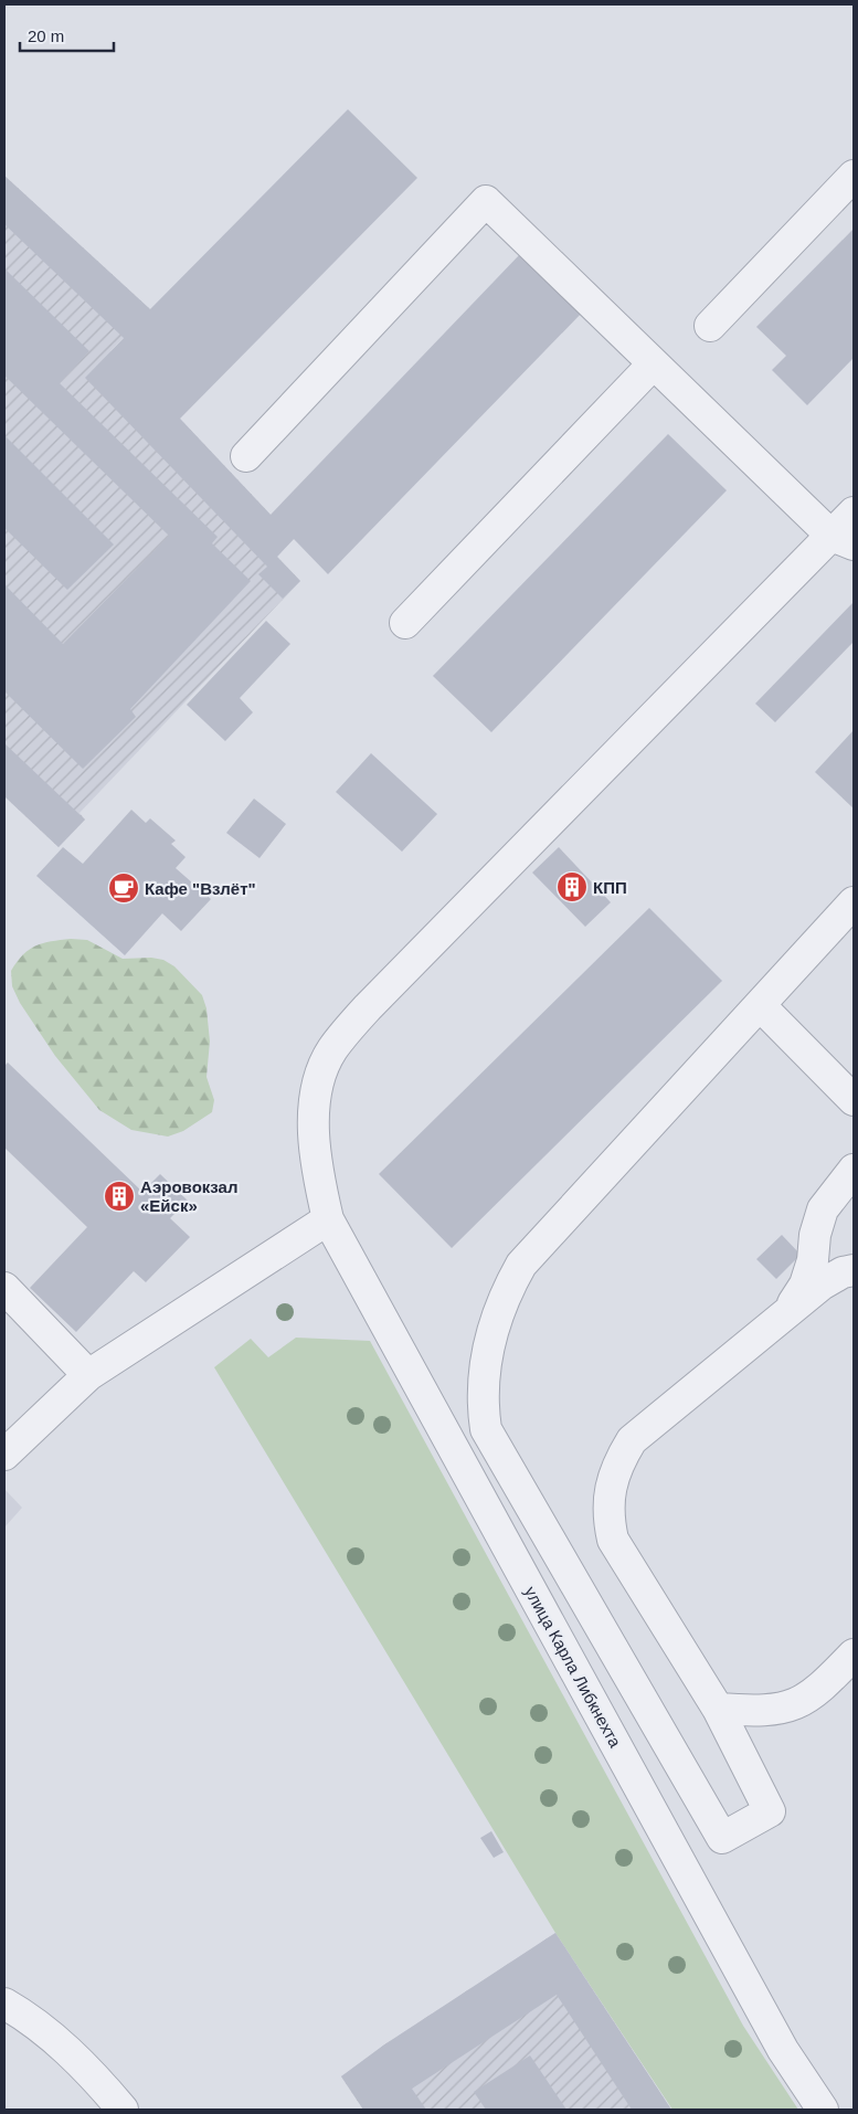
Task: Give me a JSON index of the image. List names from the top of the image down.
{
  "streets": {
    "street": ["улица Карла Либкнехта"]
  },
  "places": {
    "building": ["КПП", "Аэровокзал «Ейск»"],
    "cafe": ["Кафе \"Взлёт\""]
  },
  "scale_bar": "20 m"
}
